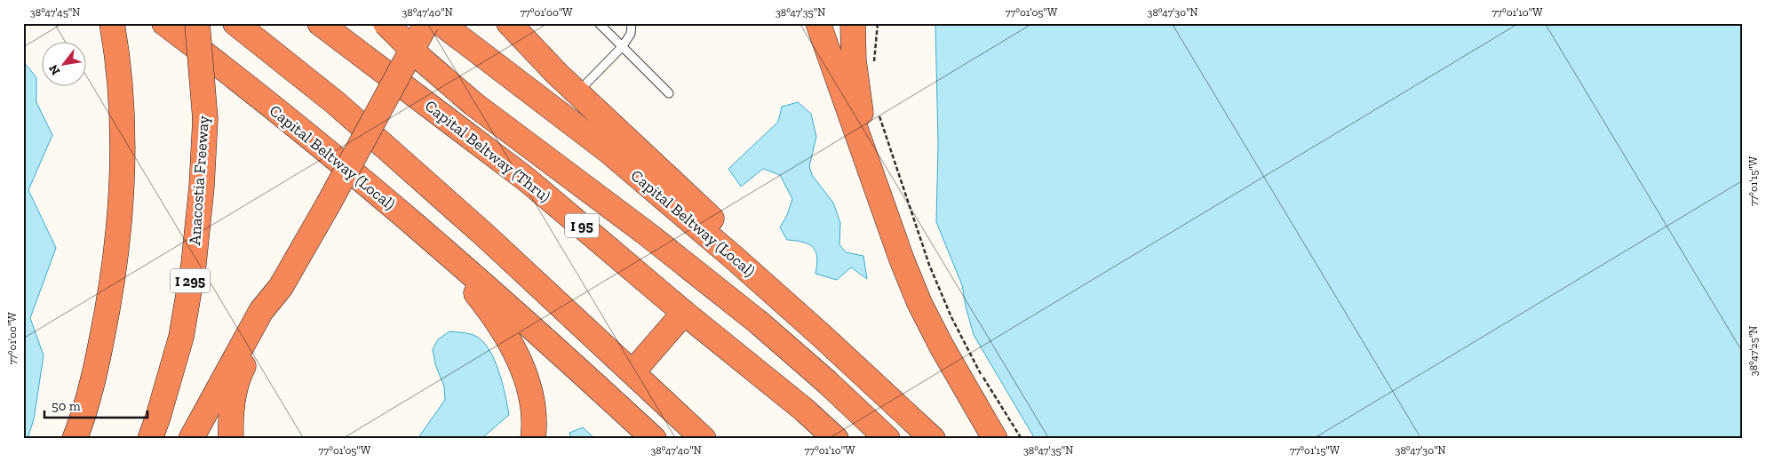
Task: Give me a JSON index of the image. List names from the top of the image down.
{
  "streets": {
    "highway": [
      "Capital Beltway (Thru)",
      "Capital Beltway (Local)",
      "Anacostia Freeway",
      "I 95",
      "I 295"
    ]
  },
  "scale_bar": "50 m",
  "north": "bottom left",
  "coordinates": [
    "38°47'45\"N",
    "38°47'40\"N",
    "77°01'00\"W",
    "38°47'35\"N",
    "77°01'05\"W",
    "38°47'30\"N",
    "77°01'10\"W",
    "77°01'15\"W",
    "38°47'25\"N"
  ]
}
